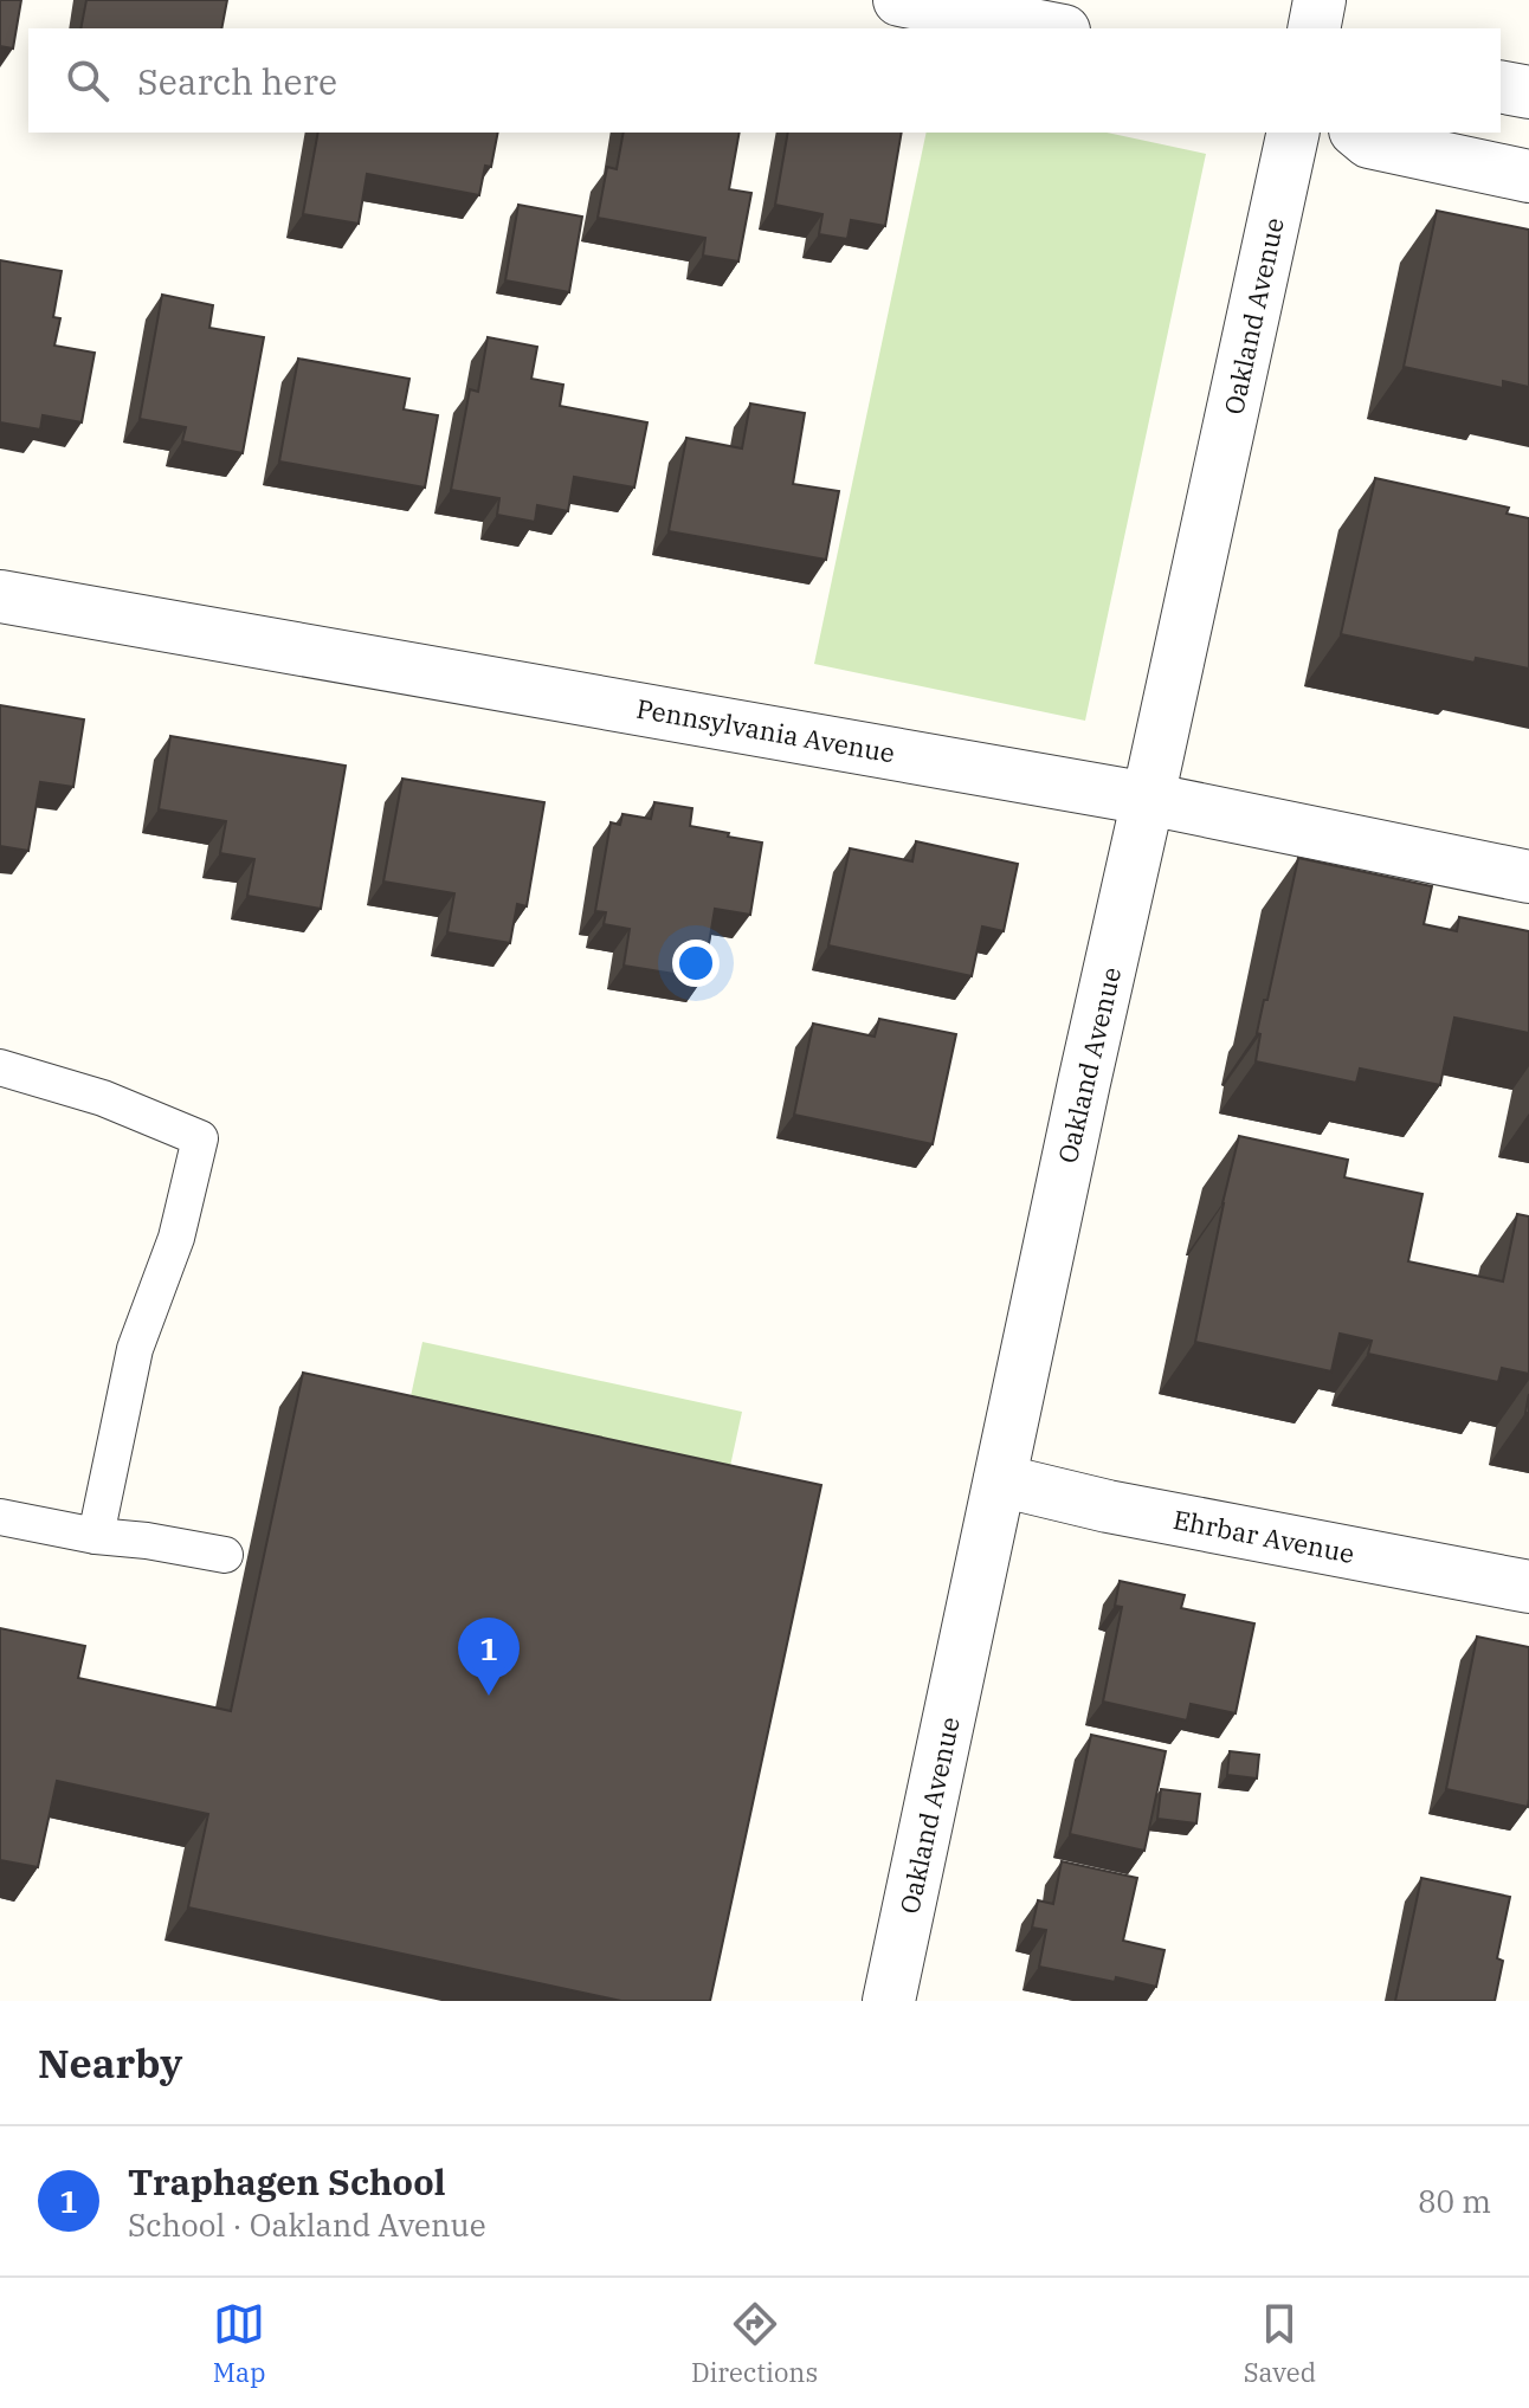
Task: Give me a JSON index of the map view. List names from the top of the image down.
{
  "streets": {
    "street": ["Oakland Avenue", "Pennsylvania Avenue", "Ehrbar Avenue"]
  },
  "crossings": [
    ["Oakland Avenue", "Pennsylvania Avenue"],
    ["Oakland Avenue", "Ehrbar Avenue"]
  ],
  "page": {
    "search": "Search here",
    "pins": "1",
    "heading": "Nearby",
    "list": [
      {
        "mark": "1",
        "name": "Traphagen School",
        "note": "School · Oakland Avenue",
        "value": "80 m"
      }
    ],
    "nav": ["Map", "Directions", "Saved"]
  }
}
